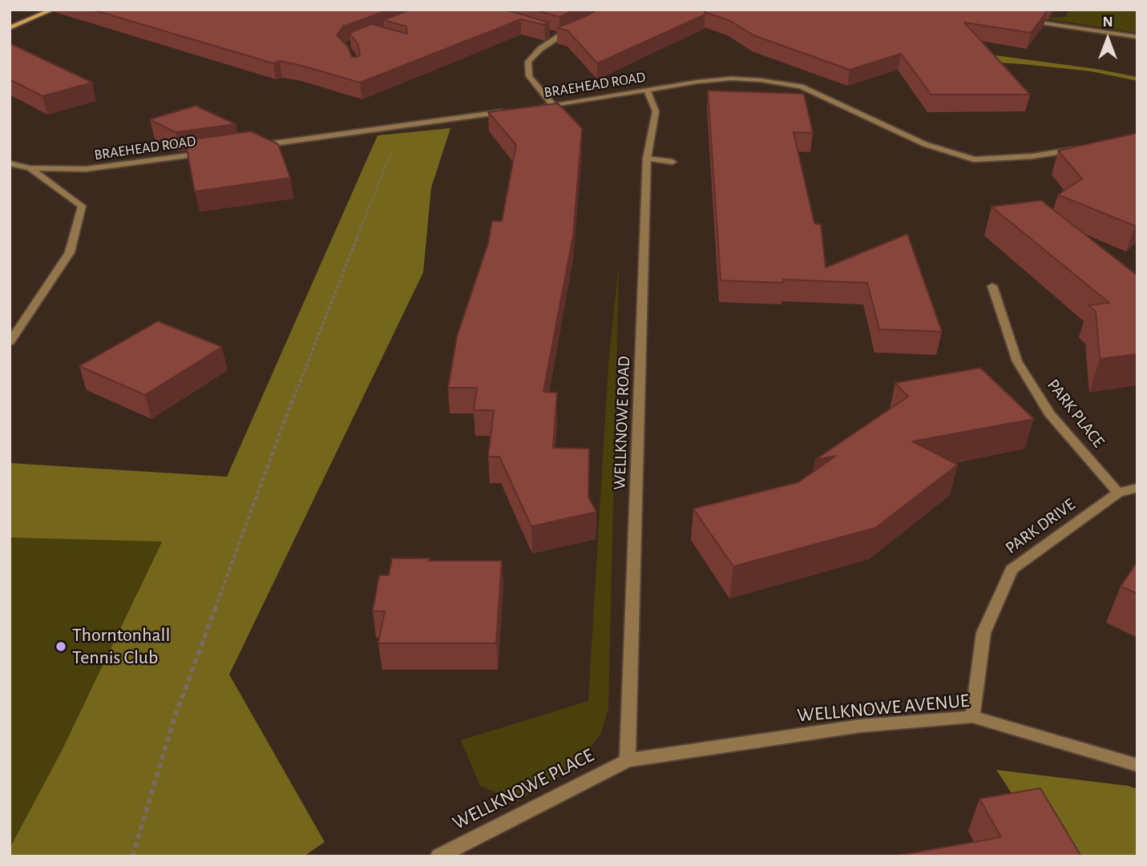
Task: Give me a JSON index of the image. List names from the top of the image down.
{
  "streets": {
    "street": [
      "BRAEHEAD ROAD",
      "PARK PLACE",
      "WELLKNOWE ROAD",
      "PARK DRIVE",
      "WELLKNOWE AVENUE",
      "WELLKNOWE PLACE"
    ]
  },
  "crossings": [
    ["BRAEHEAD ROAD", "WELLKNOWE ROAD"],
    ["PARK PLACE", "PARK DRIVE"],
    ["WELLKNOWE ROAD", "WELLKNOWE AVENUE"],
    ["WELLKNOWE ROAD", "WELLKNOWE PLACE"],
    ["PARK DRIVE", "WELLKNOWE AVENUE"],
    ["WELLKNOWE AVENUE", "WELLKNOWE PLACE"]
  ],
  "places": ["Thorntonhall Tennis Club"],
  "north": "top"
}
